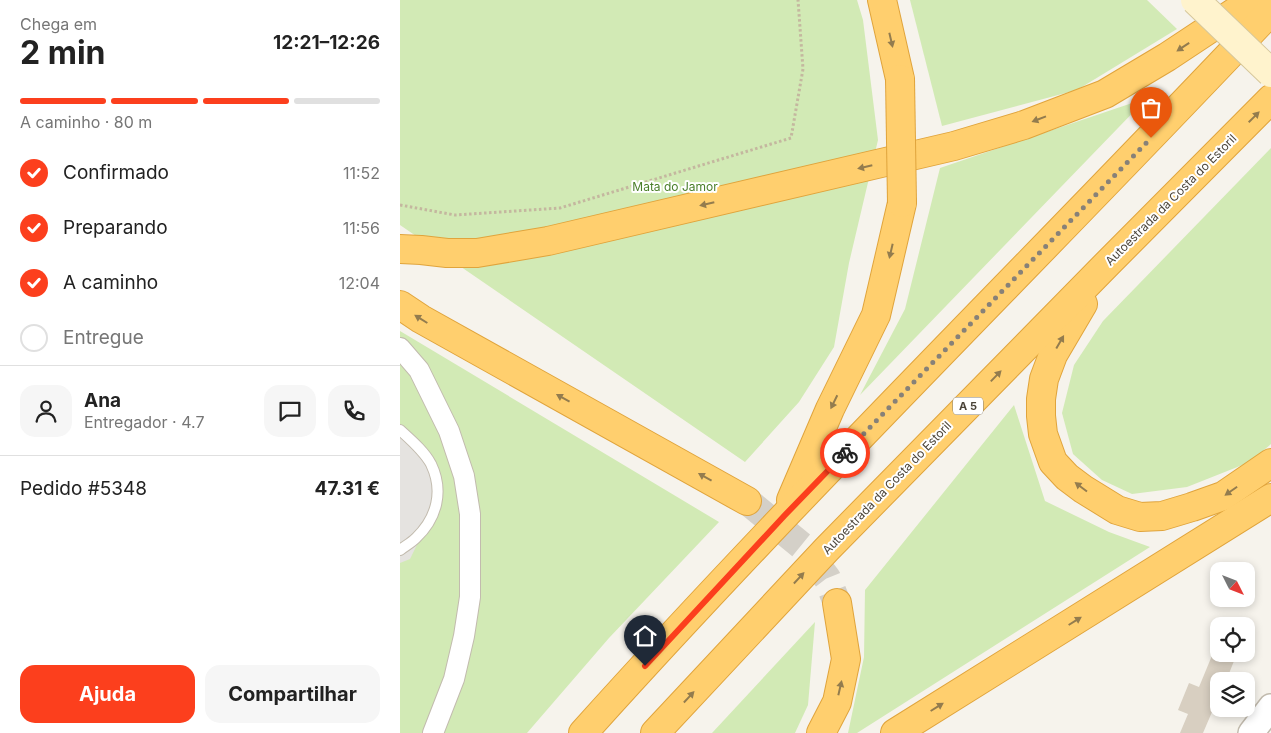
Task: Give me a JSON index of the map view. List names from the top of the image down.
{
  "streets": {
    "highway": ["Autoestrada da Costa do Estoril", "A 5"]
  },
  "parks": ["Mata do Jamor"],
  "north": "bottom right",
  "page": {
    "heading": ["2 min", "Chega em", "12:21–12:26"],
    "panel": [
      "Ana",
      "Entregador · 4.7",
      "Pedido #5348",
      "47.31 €"
    ],
    "bar": "A caminho · 80 m",
    "list": [
      ["Confirmado", "11:52"],
      ["Preparando", "11:56"],
      ["A caminho", "12:04"],
      "Entregue"
    ],
    "buttons": ["Ajuda", "Compartilhar"]
  }
}
